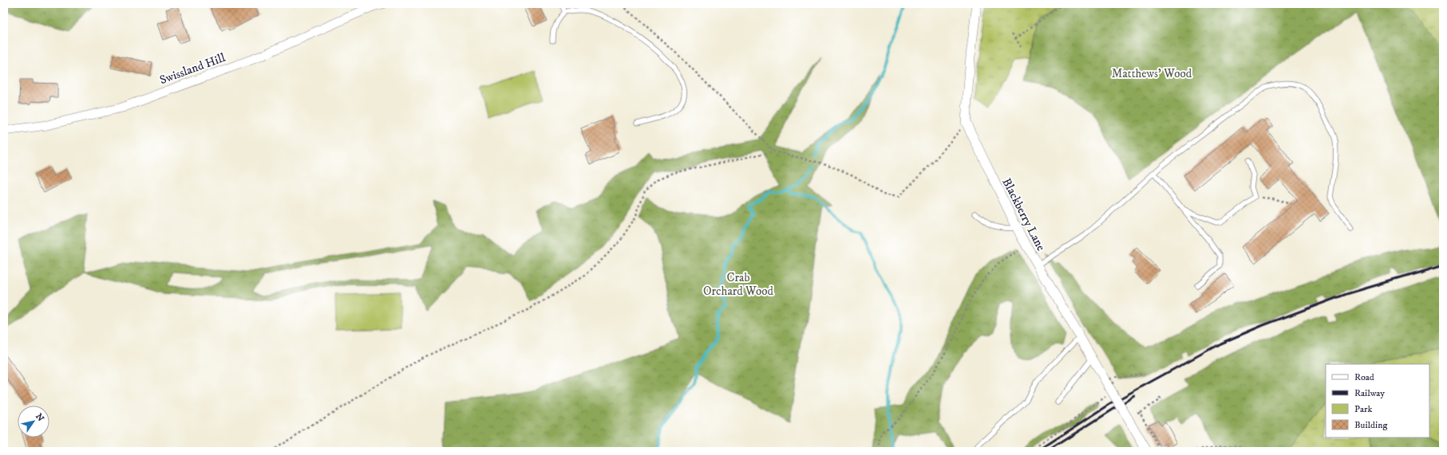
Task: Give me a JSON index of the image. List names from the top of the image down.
{
  "streets": {
    "street": ["Swissland Hill", "Blackberry Lane"]
  },
  "parks": ["Matthews' Wood", "Crab Orchard Wood"],
  "legend": [
    "Road",
    "Railway",
    "Park",
    "Building"
  ],
  "north": "top right"
}
